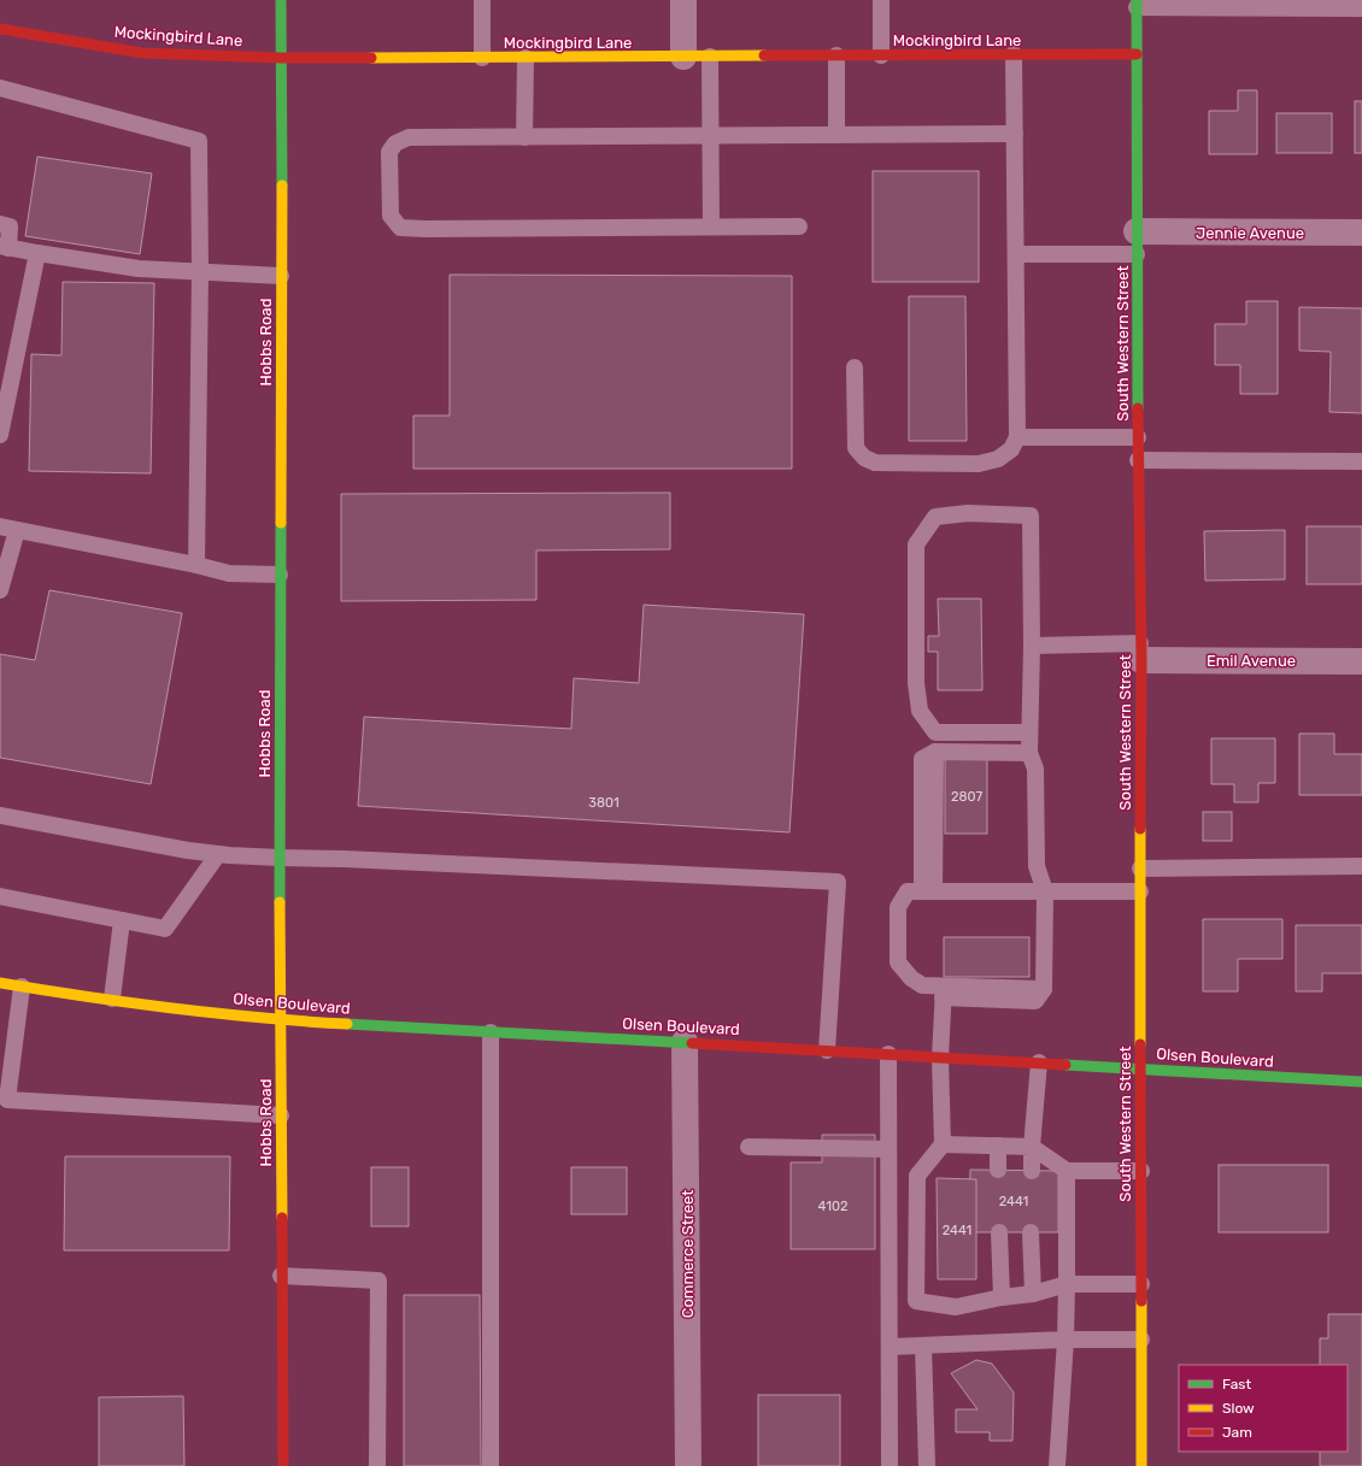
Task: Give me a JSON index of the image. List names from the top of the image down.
{
  "streets": {
    "main road": [
      "Mockingbird Lane",
      "Hobbs Road",
      "South Western Street",
      "Olsen Boulevard"
    ],
    "street": ["Jennie Avenue", "Emil Avenue", "Commerce Street"]
  },
  "crossings": [
    ["Mockingbird Lane", "Hobbs Road"],
    ["Mockingbird Lane", "South Western Street"],
    ["Jennie Avenue", "South Western Street"],
    ["Hobbs Road", "Olsen Boulevard"],
    ["South Western Street", "Emil Avenue"],
    ["South Western Street", "Olsen Boulevard"],
    ["Olsen Boulevard", "Commerce Street"]
  ],
  "house_numbers": [
    "2807",
    "3801",
    "2441",
    "4102",
    "2441"
  ],
  "legend": ["Fast", "Slow", "Jam"]
}
